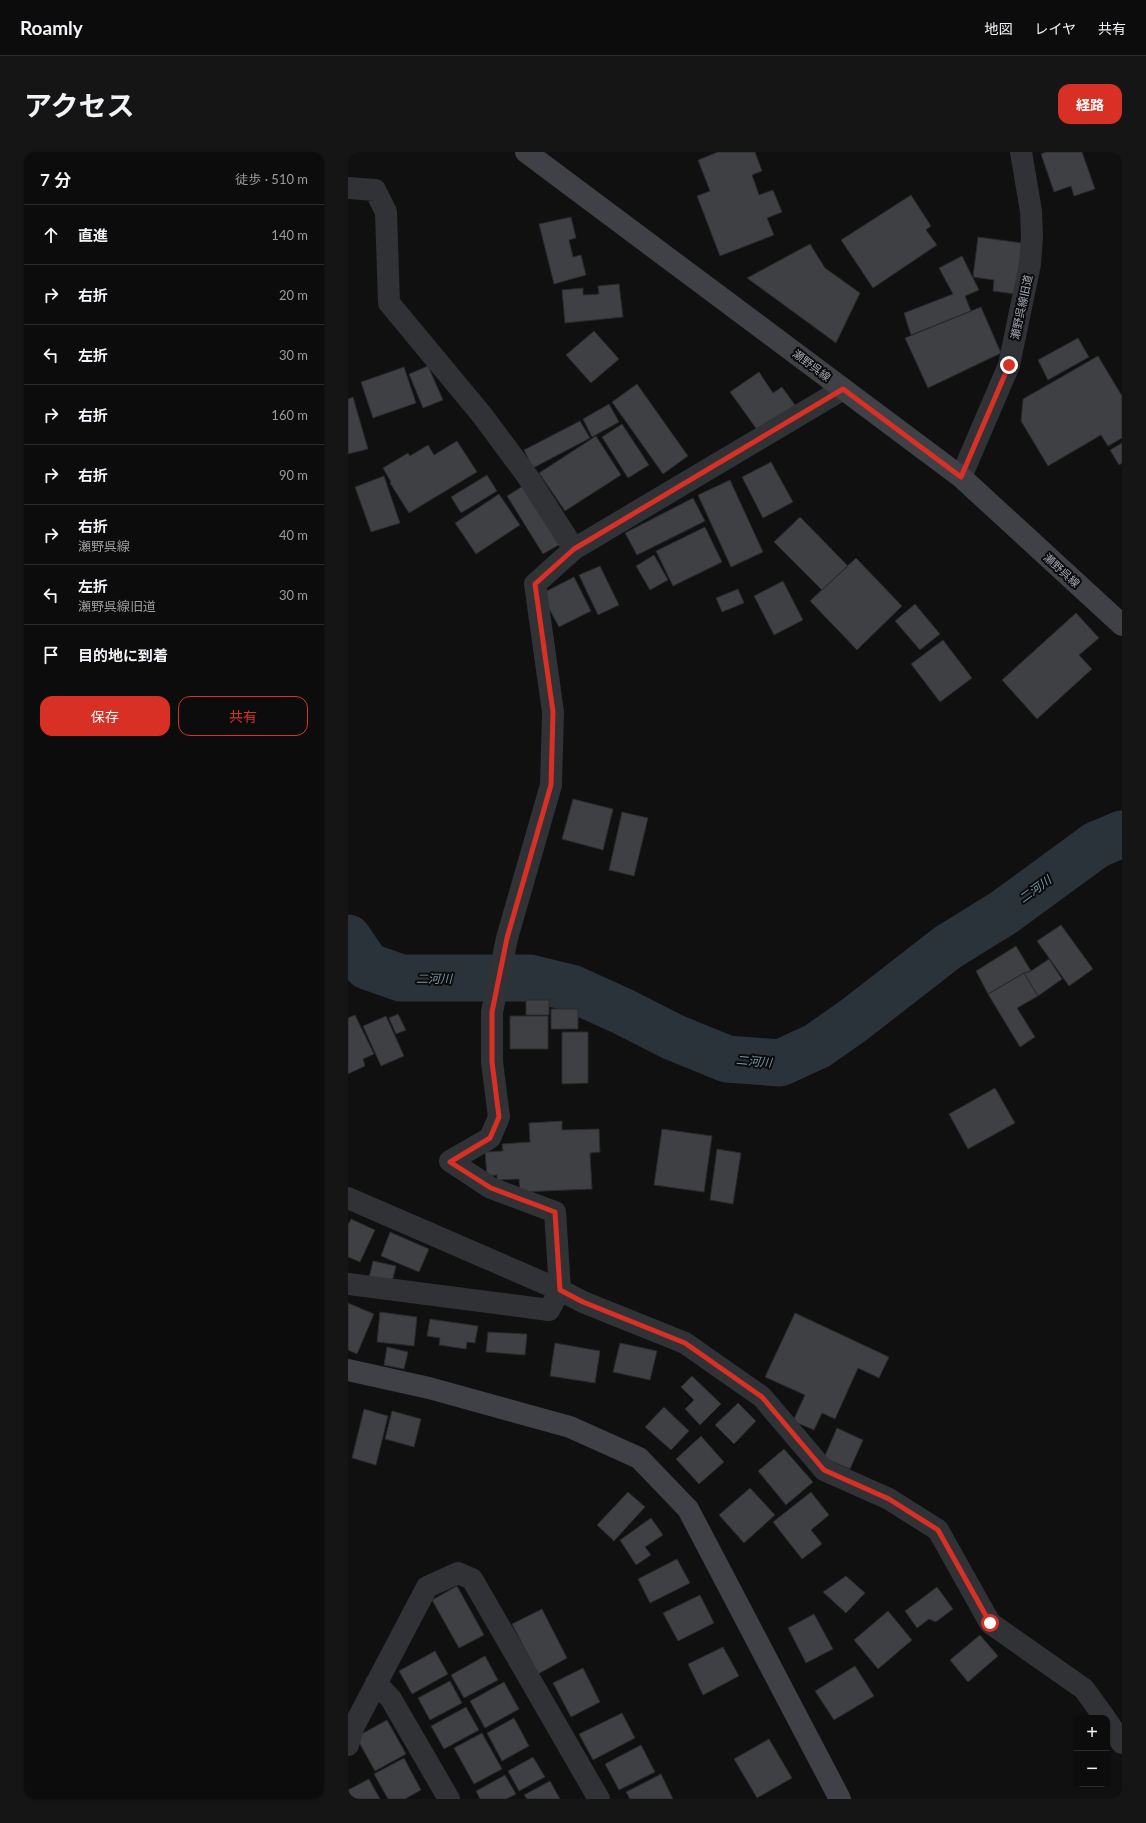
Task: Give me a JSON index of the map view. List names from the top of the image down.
{
  "streets": {
    "main road": ["瀬野呉線"],
    "street": ["瀬野呉線旧道"]
  },
  "crossings": [
    ["瀬野呉線旧道", "瀬野呉線"]
  ],
  "water": ["二河川"],
  "page": {
    "header": "Roamly",
    "nav": ["地図", "レイヤ", "共有"],
    "title": "アクセス",
    "buttons": [
      "経路",
      ["保存", "共有"]
    ],
    "heading": ["7 分", "徒歩 · 510 m"],
    "list": [
      ["直進", "140 m"],
      ["右折", "20 m"],
      ["左折", "30 m"],
      ["右折", "160 m"],
      ["右折", "90 m"],
      ["右折", "瀬野呉線", "40 m"],
      ["左折", "瀬野呉線旧道", "30 m"],
      "目的地に到着"
    ],
    "map_buttons": ["+", "−"]
  }
}
